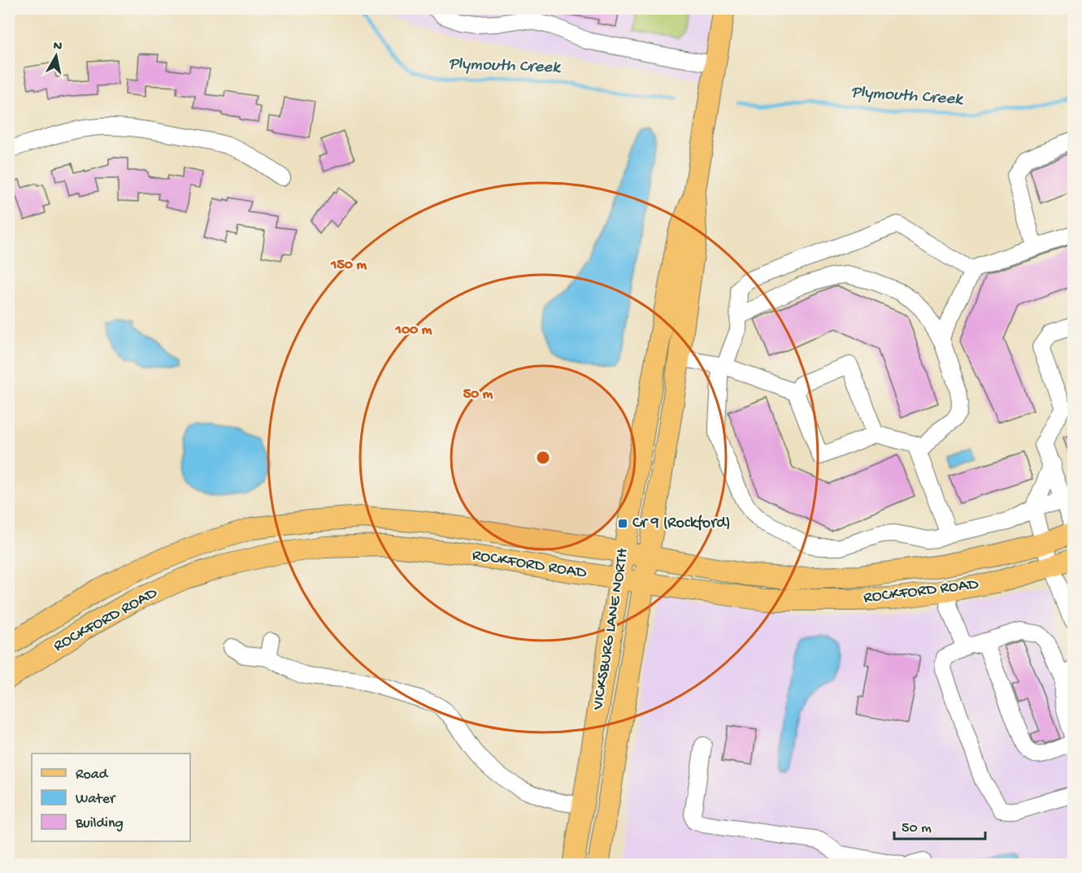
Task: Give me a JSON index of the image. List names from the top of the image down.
{
  "streets": {
    "main road": ["ROCKFORD ROAD", "VICKSBURG LANE NORTH"]
  },
  "crossings": [
    ["ROCKFORD ROAD", "VICKSBURG LANE NORTH"]
  ],
  "water": ["Plymouth Creek"],
  "places": {
    "transit": ["Cr 9 (Rockford)"]
  },
  "legend": ["Road", "Water", "Building"],
  "scale_bar": "50 m",
  "north": "top",
  "rings": ["150 m", "100 m", "50 m"]
}
